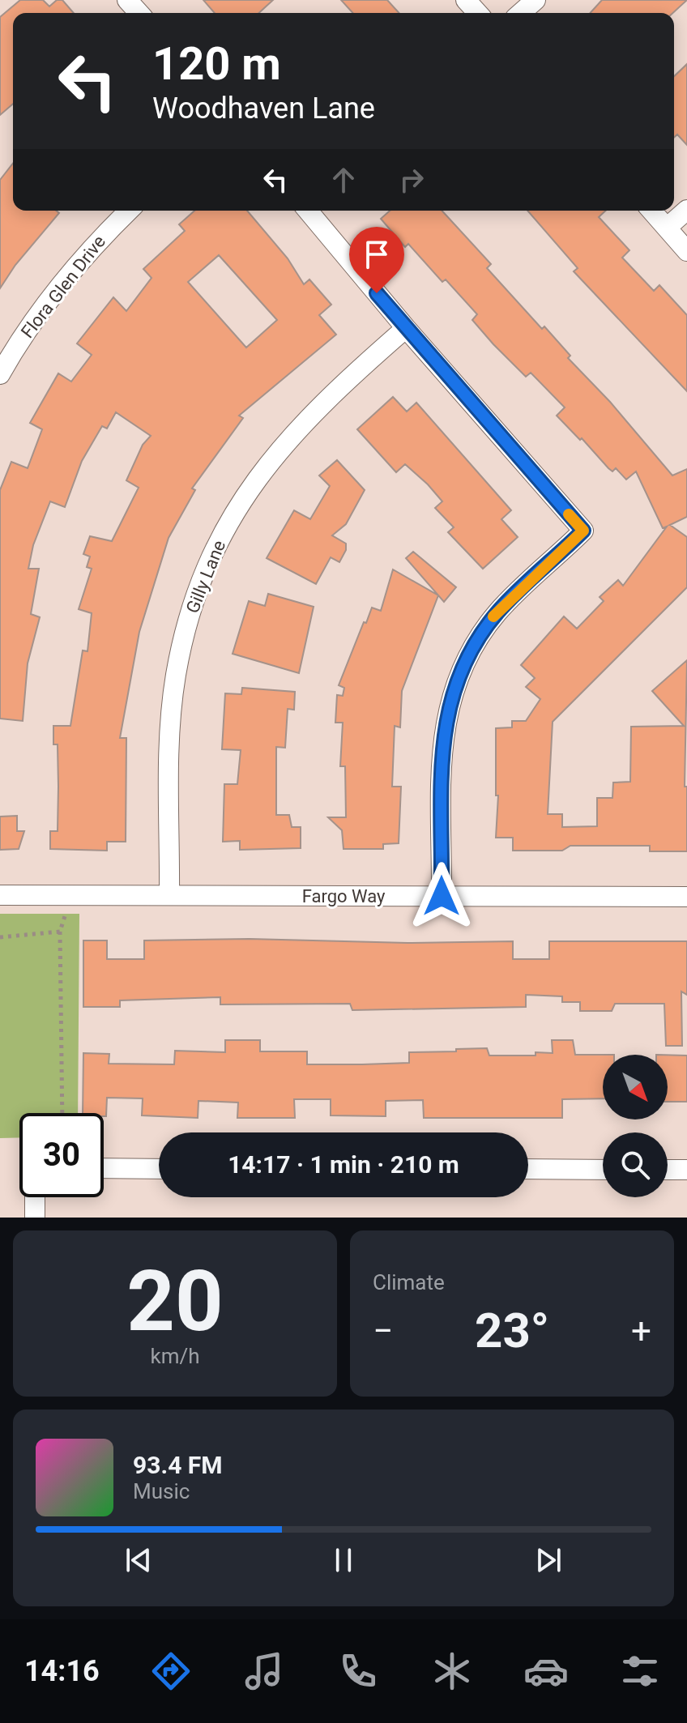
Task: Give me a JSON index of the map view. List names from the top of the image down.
{
  "streets": {
    "street": ["Flora Glen Drive", "Gilly Lane", "Fargo Way"]
  },
  "crossings": [
    ["Gilly Lane", "Fargo Way"]
  ],
  "north": "bottom right",
  "page": {
    "turn": ["120 m", "Woodhaven Lane"],
    "limit": "30",
    "trip": "14:17 · 1 min · 210 m",
    "tile": [
      ["20", "km/h"],
      "Climate"
    ],
    "heat": ["−", "23°", "+"],
    "song": ["93.4 FM", "Music"],
    "tabs": "14:16"
  }
}
